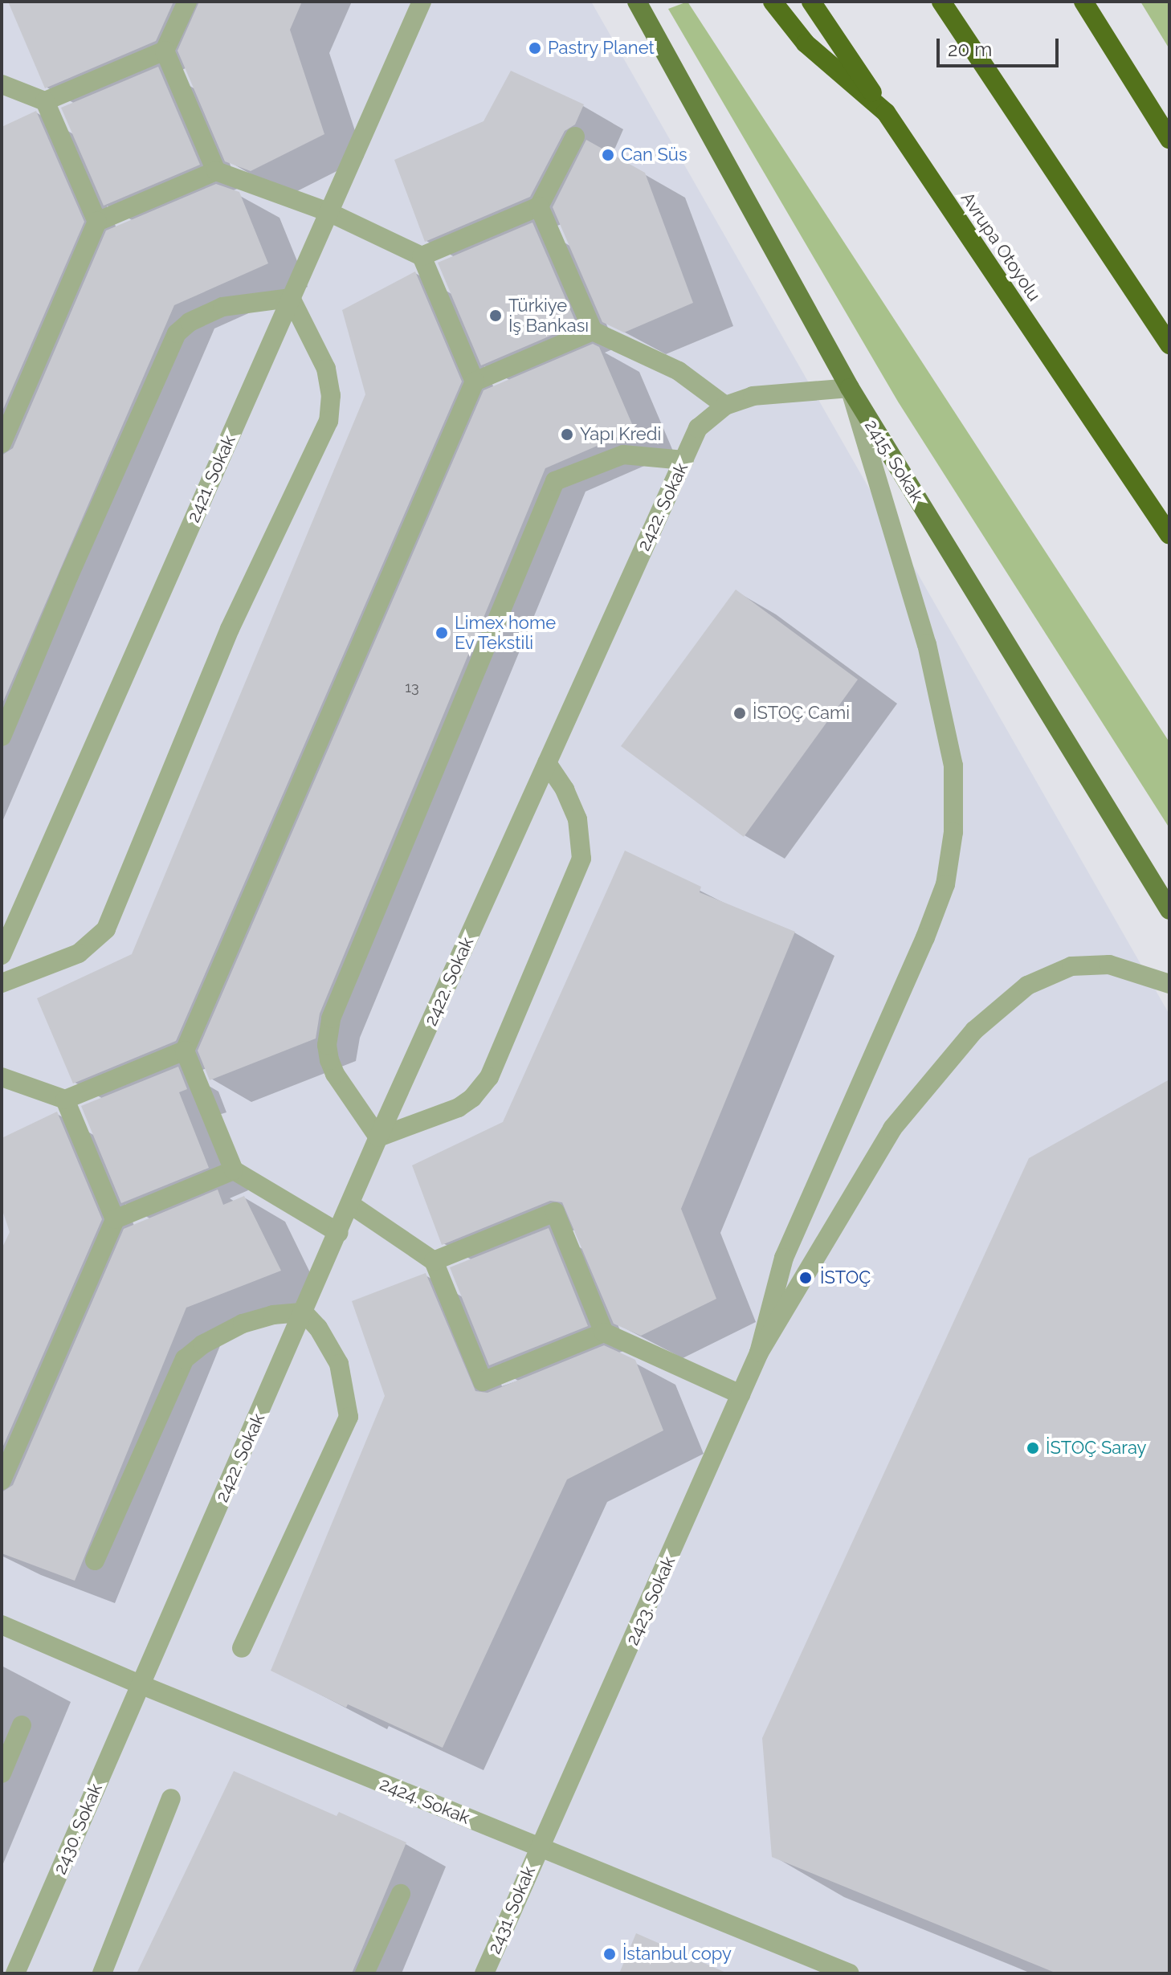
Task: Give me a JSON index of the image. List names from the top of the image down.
{
  "streets": {
    "highway": ["Avrupa Otoyolu"],
    "main road": ["2415. Sokak"],
    "street": [
      "2421. Sokak",
      "2422. Sokak",
      "2423. Sokak",
      "2424. Sokak",
      "2430. Sokak",
      "2431. Sokak"
    ]
  },
  "crossings": [
    ["2415. Sokak", "2422. Sokak"],
    ["2422. Sokak", "2424. Sokak"],
    ["2422. Sokak", "2430. Sokak"],
    ["2423. Sokak", "2424. Sokak"],
    ["2423. Sokak", "2431. Sokak"],
    ["2424. Sokak", "2430. Sokak"],
    ["2424. Sokak", "2431. Sokak"]
  ],
  "places": [
    "Pastry Planet",
    "Can Süs",
    "Türkiye İş Bankası",
    "Yapı Kredi",
    "Limex home Ev Tekstili",
    "İSTOÇ Cami",
    "İSTOÇ",
    "İSTOÇ Saray",
    "İstanbul copy"
  ],
  "house_numbers": ["13"],
  "scale_bar": "20 m"
}
